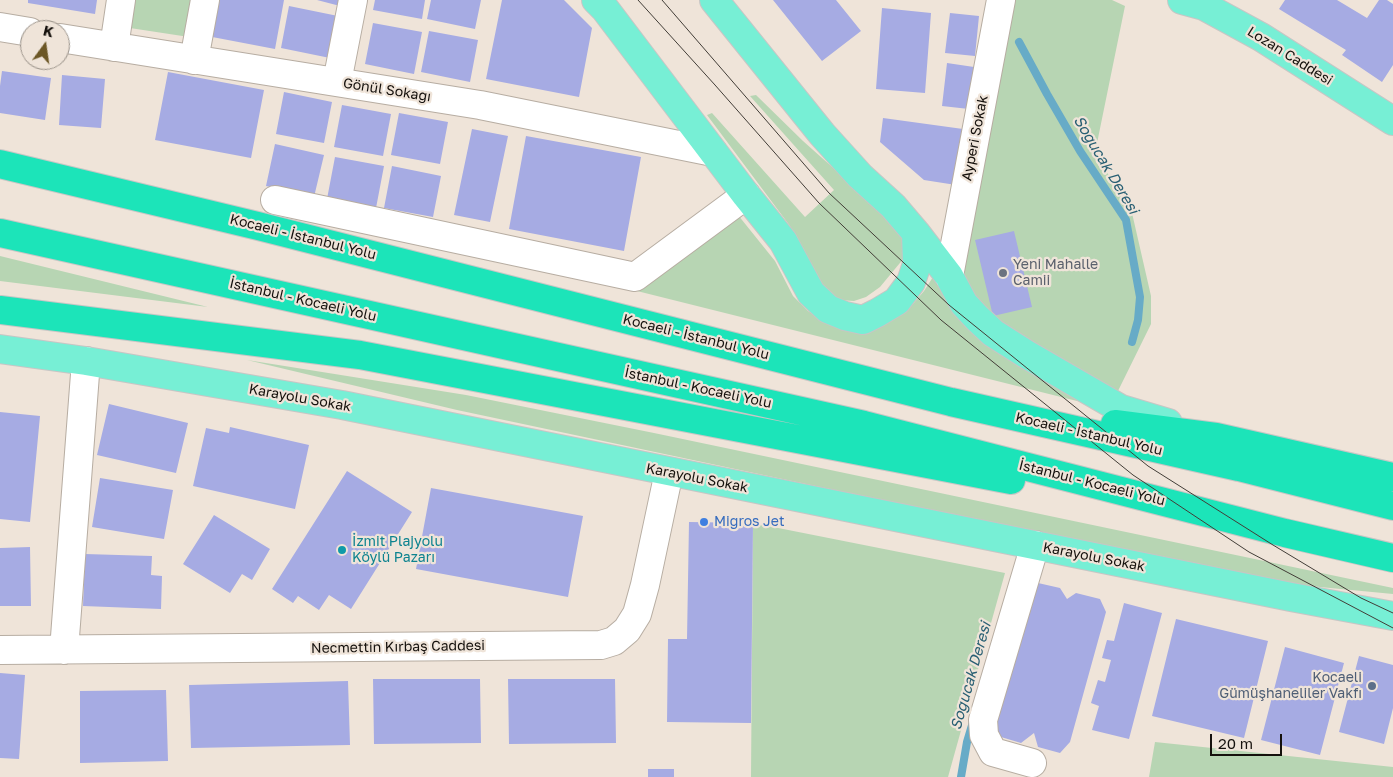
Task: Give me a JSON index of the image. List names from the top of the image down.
{
  "streets": {
    "highway": ["Kocaeli - İstanbul Yolu", "İstanbul - Kocaeli Yolu"],
    "main road": ["Lozan Caddesi", "Karayolu Sokak"],
    "street": ["Gönül Sokağı", "Ayperi Sokak", "Necmettin Kırbaş Caddesi"]
  },
  "crossings": [
    ["Karayolu Sokak", "Necmettin Kırbaş Caddesi"]
  ],
  "water": ["Soğucak Deresi"],
  "places": [
    "Yeni Mahalle Camii",
    "Migros Jet",
    "İzmit Plajyolu Köylü Pazarı",
    "Kocaeli Gümüşhaneliler Vakfı"
  ],
  "scale_bar": "20 m",
  "north": "top"
}
